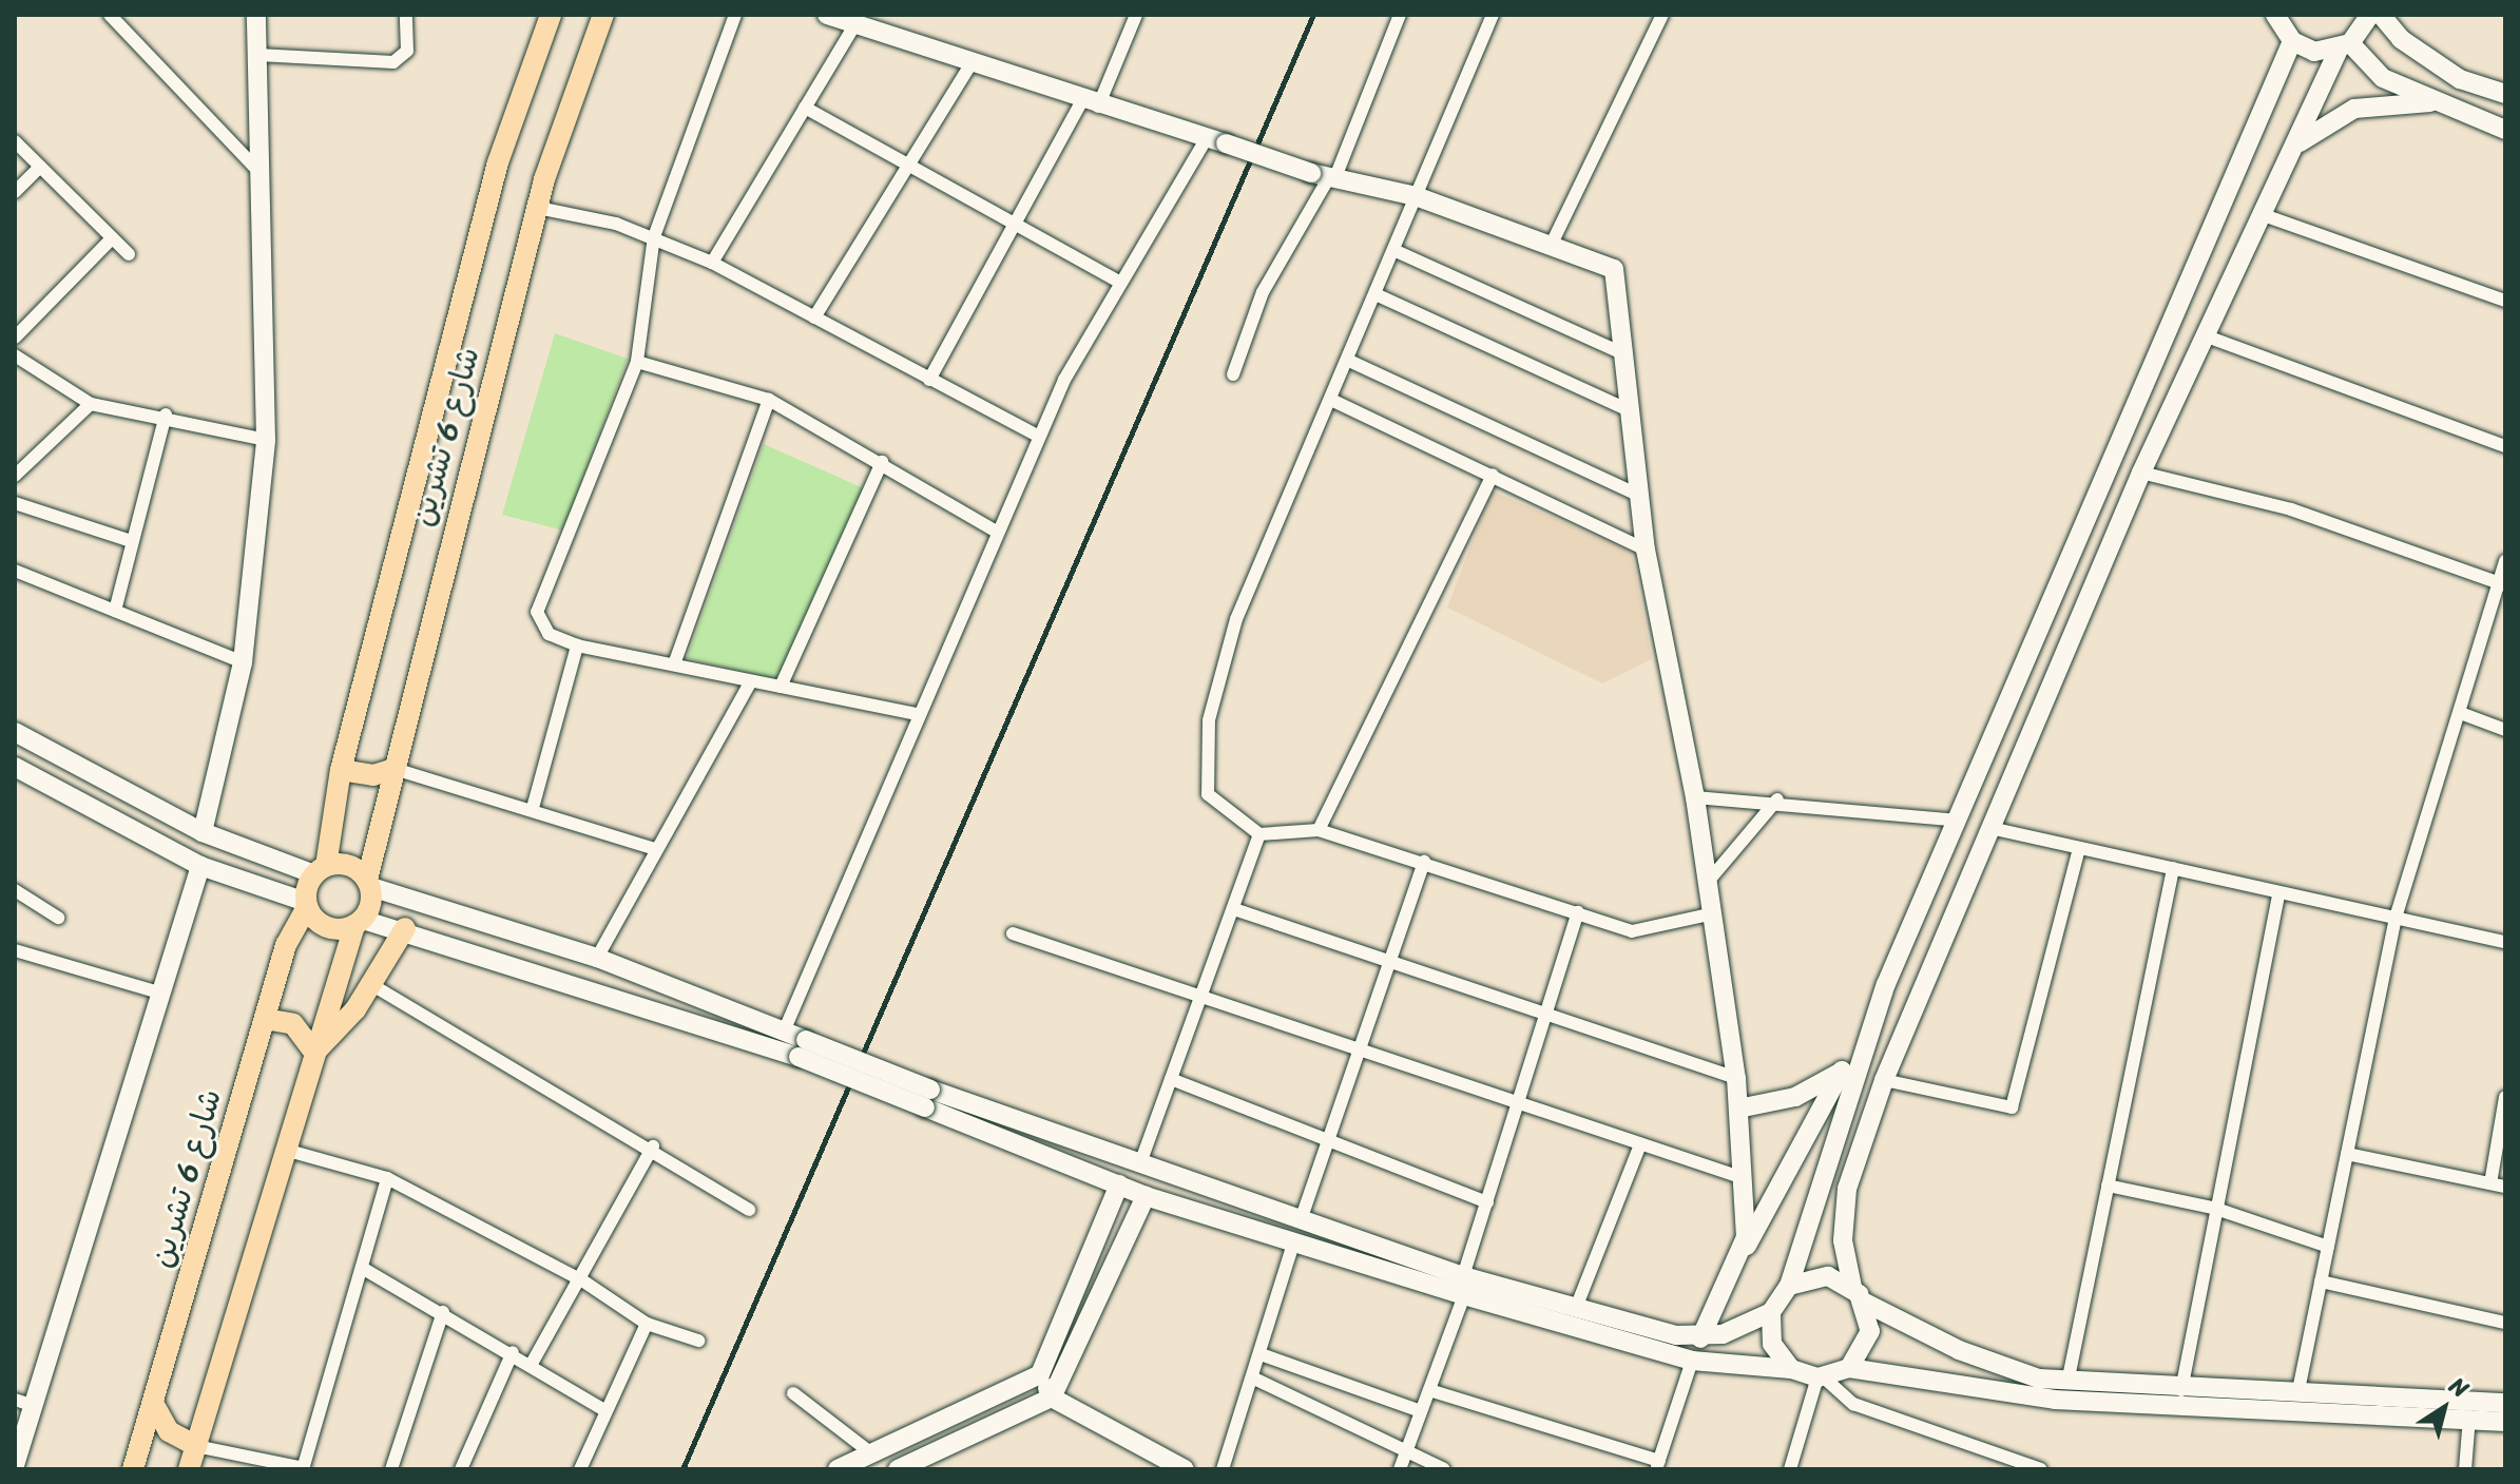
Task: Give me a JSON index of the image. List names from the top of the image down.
{
  "streets": {
    "main road": ["شارع 6 تشرين"]
  },
  "north": "top right"
}
